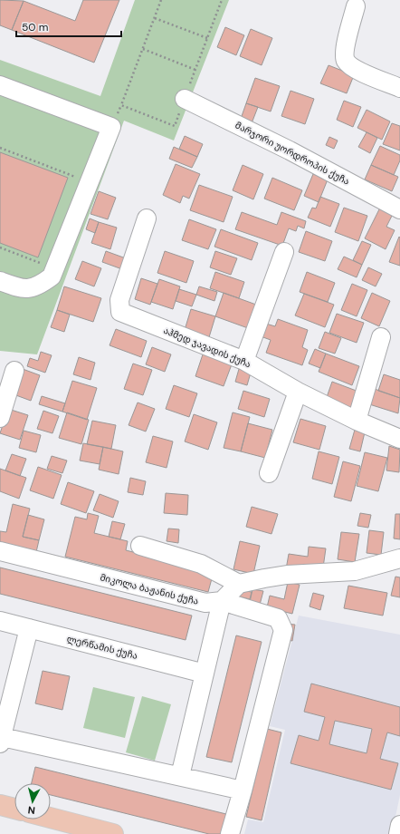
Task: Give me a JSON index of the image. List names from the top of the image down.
{
  "streets": {
    "street": [
      "მარჯორი უორდროპის ქუჩა",
      "აჰმედ ჯავადის ქუჩა",
      "მიკოლა ბაჟანის ქუჩა",
      "ლერწამის ქუჩა"
    ]
  },
  "scale_bar": "50 m",
  "north": "bottom"
}
